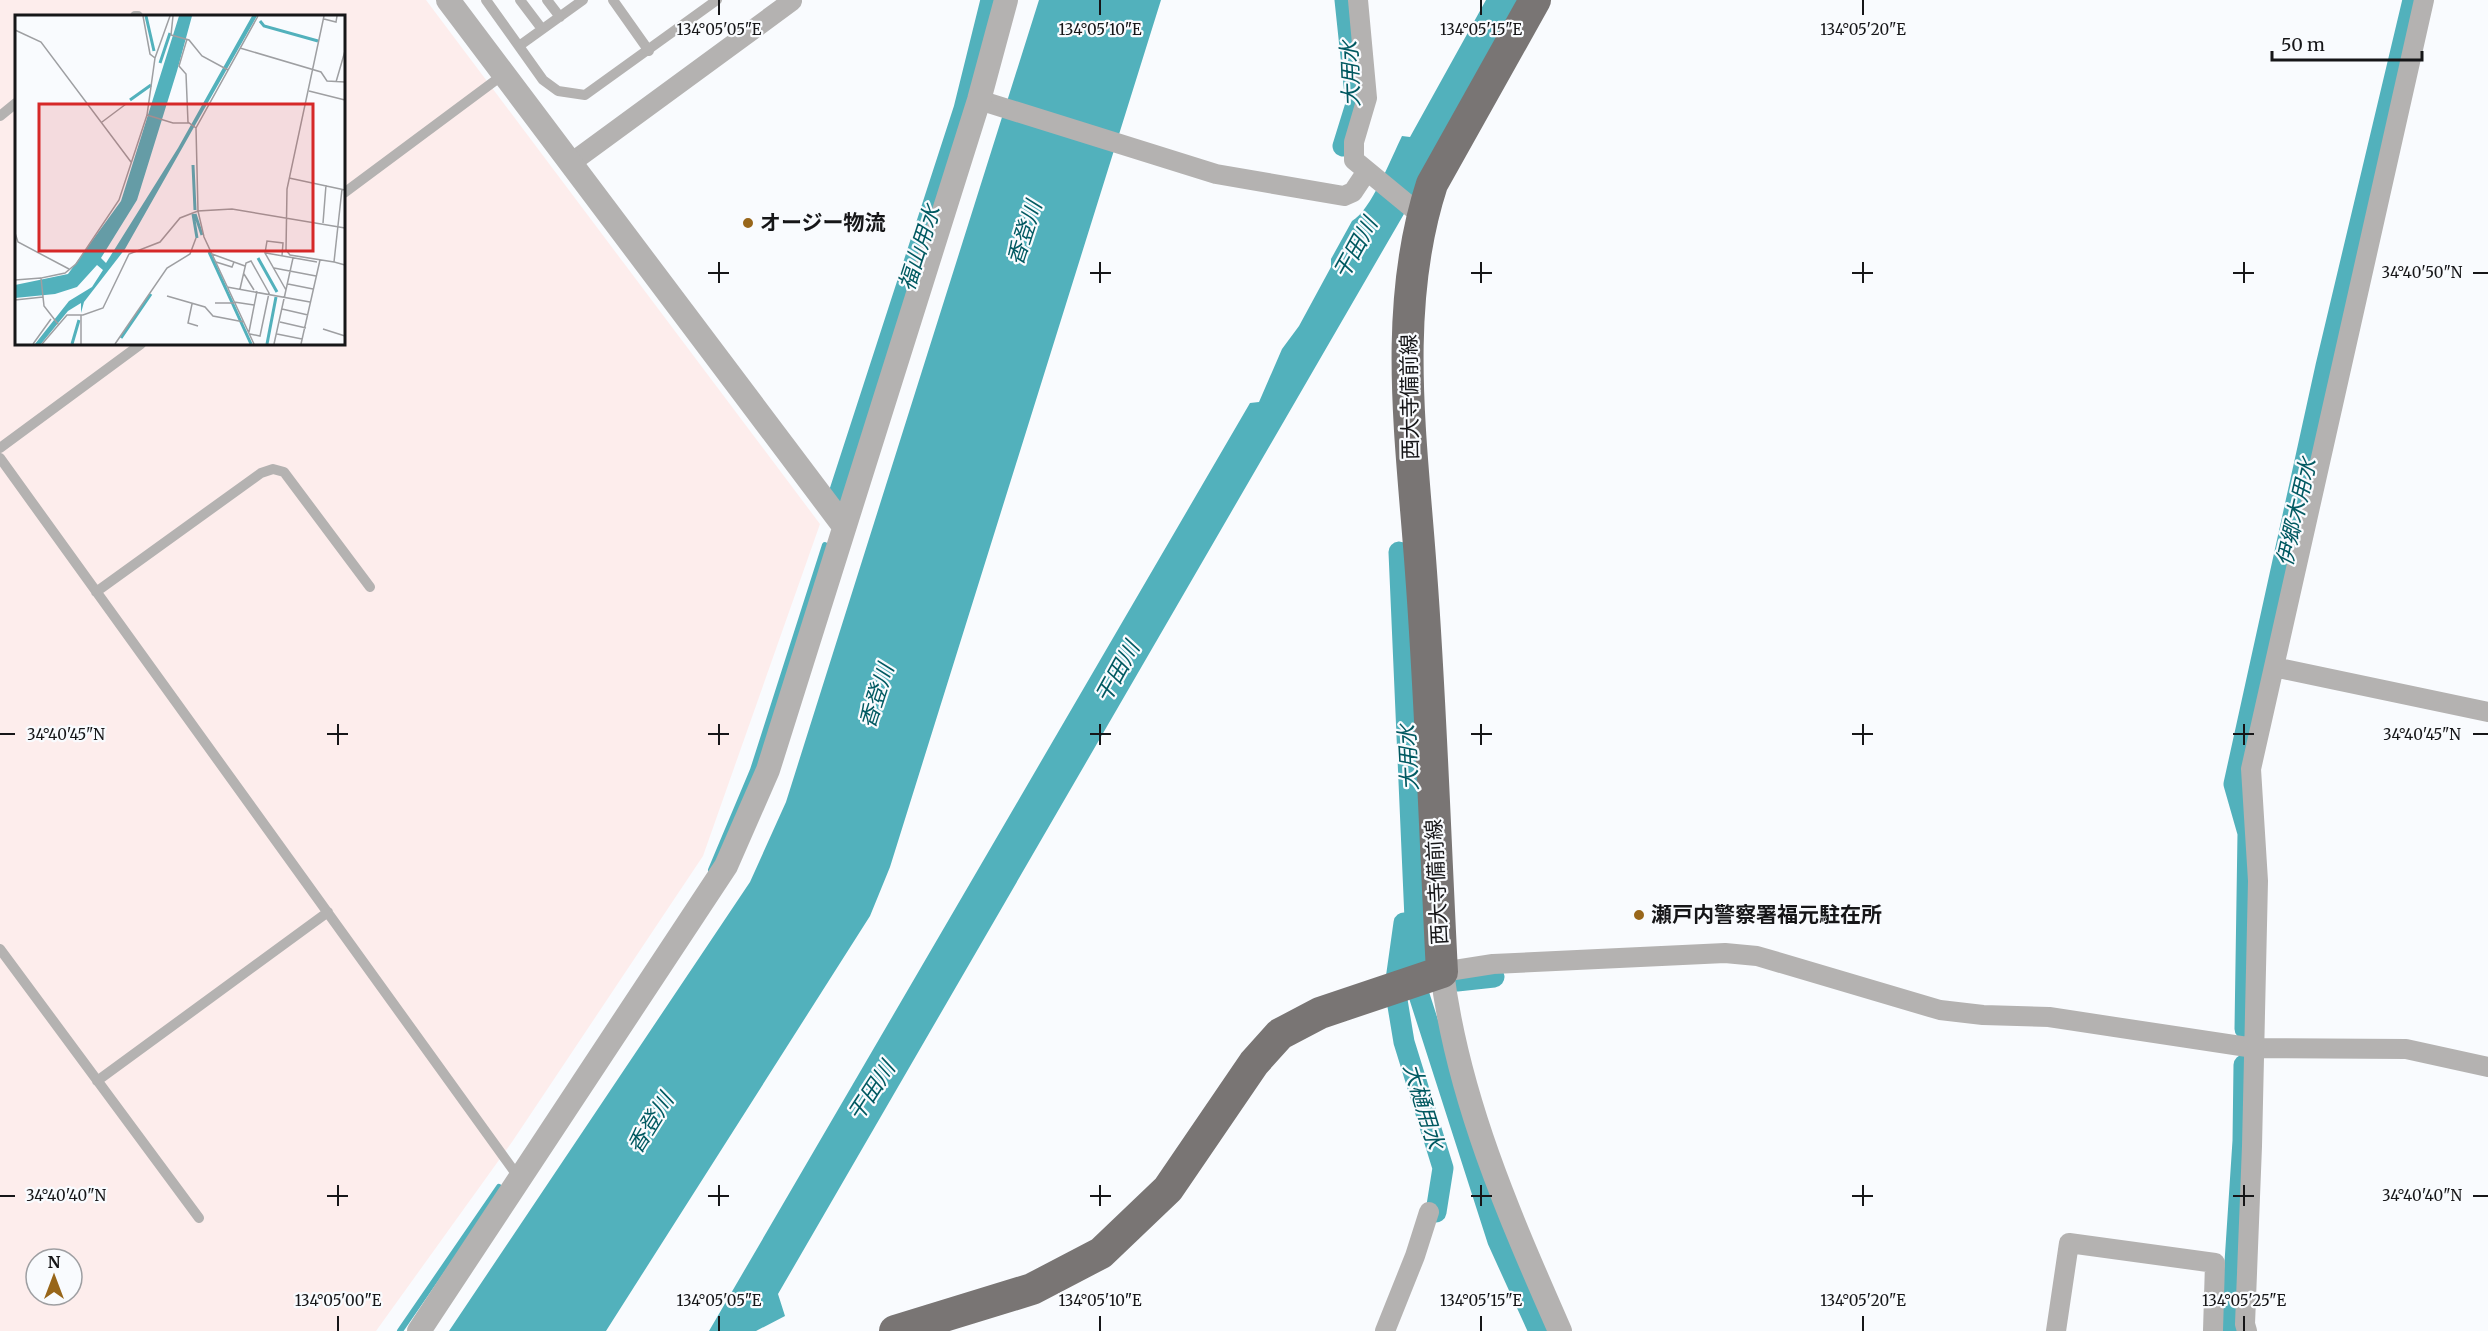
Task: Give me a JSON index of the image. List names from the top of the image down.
{
  "streets": {
    "main road": ["西大寺備前線"]
  },
  "water": [
    "大用水",
    "香登川",
    "福山用水",
    "干田川",
    "伊郷木用水",
    "大樋用水"
  ],
  "places": ["オージー物流", "瀬戸内警察署福元駐在所"],
  "scale_bar": "50 m",
  "north": "top",
  "coordinates": [
    "134°05'05\"E",
    "134°05'10\"E",
    "134°05'15\"E",
    "134°05'20\"E",
    "34°40'50\"N",
    "34°40'45\"N",
    "34°40'40\"N",
    "134°05'00\"E",
    "134°05'25\"E"
  ]
}
